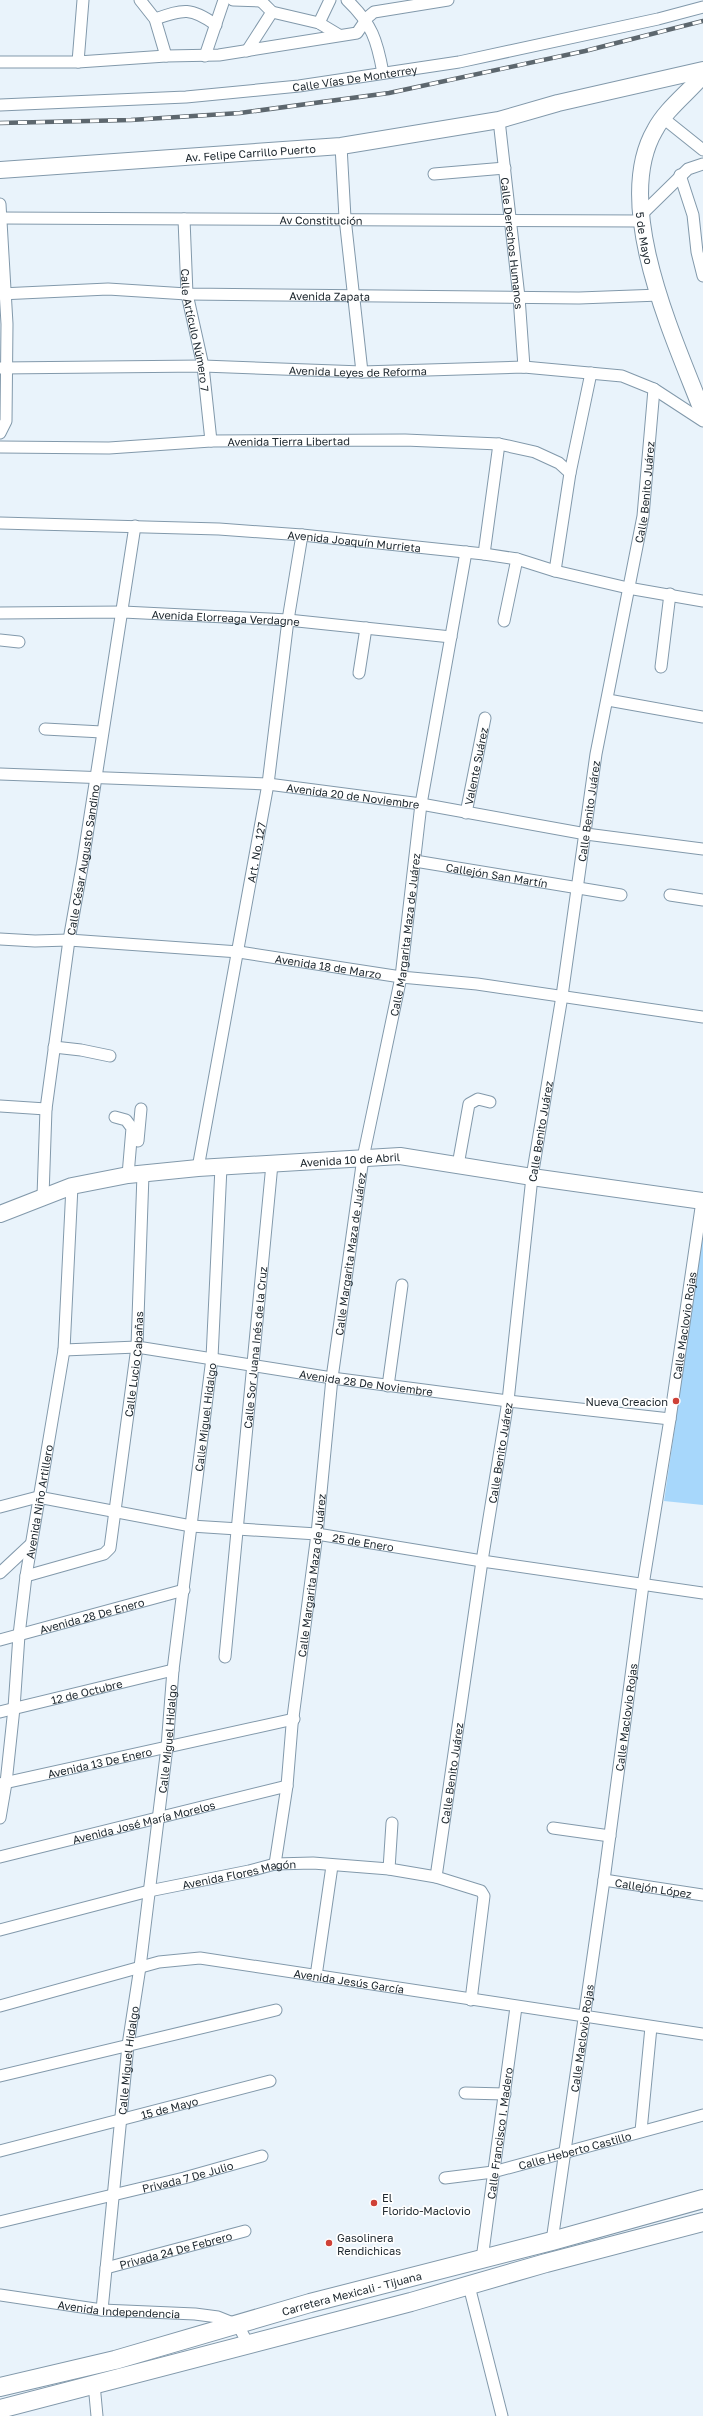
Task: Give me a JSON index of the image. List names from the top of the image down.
{
  "streets": {
    "main road": ["Carretera Mexicali - Tijuana"],
    "street": [
      "Calle Vías De Monterrey",
      "Av. Felipe Carrillo Puerto",
      "Av Constitución",
      "5 de Mayo",
      "Calle Derechos Humanos",
      "Avenida Zapata",
      "Calle Artículo Número 7",
      "Avenida Leyes de Reforma",
      "Avenida Tierra Libertad",
      "Calle Benito Juárez",
      "Avenida Joaquín Murrieta",
      "Avenida Elorreaga Verdagne",
      "Valente Suárez",
      "Avenida 20 de Noviembre",
      "Art. No. 127",
      "Calle César Augusto Sandino",
      "Callejón San Martín",
      "Calle Margarita Maza de Juárez",
      "Avenida 18 de Marzo",
      "Avenida 10 de Abril",
      "Calle Maclovio Rojas",
      "Calle Sor Juana Inés de la Cruz",
      "Calle Lucio Cabañas",
      "Avenida 28 De Noviembre",
      "Calle Miguel Hidalgo",
      "Avenida Niño Artillero",
      "25 de Enero",
      "Avenida 28 De Enero",
      "12 de Octubre",
      "Avenida 13 De Enero",
      "Avenida José María Morelos",
      "Avenida Flores Magón",
      "Callejón López",
      "Avenida Jesús García",
      "15 de Mayo",
      "Calle Francisco I. Madero",
      "Calle Heberto Castillo",
      "Privada 7 De Julio",
      "Privada 24 De Febrero",
      "Avenida Independencia"
    ]
  },
  "crossings": [
    ["Av. Felipe Carrillo Puerto", "Calle Derechos Humanos"],
    ["Av Constitución", "5 de Mayo"],
    ["Av Constitución", "Calle Derechos Humanos"],
    ["Av Constitución", "Calle Artículo Número 7"],
    ["5 de Mayo", "Avenida Zapata"],
    ["Calle Derechos Humanos", "Avenida Zapata"],
    ["Calle Derechos Humanos", "Avenida Leyes de Reforma"],
    ["Avenida Zapata", "Calle Artículo Número 7"],
    ["Calle Artículo Número 7", "Avenida Leyes de Reforma"],
    ["Calle Artículo Número 7", "Avenida Tierra Libertad"],
    ["Avenida Leyes de Reforma", "Calle Benito Juárez"],
    ["Calle Benito Juárez", "Avenida Joaquín Murrieta"],
    ["Calle Benito Juárez", "Avenida 20 de Noviembre"],
    ["Calle Benito Juárez", "Callejón San Martín"],
    ["Calle Benito Juárez", "Avenida 18 de Marzo"],
    ["Calle Benito Juárez", "Avenida 10 de Abril"],
    ["Calle Benito Juárez", "Avenida 28 De Noviembre"],
    ["Calle Benito Juárez", "25 de Enero"],
    ["Calle Benito Juárez", "Avenida Flores Magón"],
    ["Avenida Joaquín Murrieta", "Art. No. 127"],
    ["Avenida Joaquín Murrieta", "Calle César Augusto Sandino"],
    ["Avenida Joaquín Murrieta", "Calle Margarita Maza de Juárez"],
    ["Avenida Elorreaga Verdagne", "Art. No. 127"],
    ["Avenida Elorreaga Verdagne", "Calle César Augusto Sandino"],
    ["Avenida Elorreaga Verdagne", "Calle Margarita Maza de Juárez"],
    ["Valente Suárez", "Avenida 20 de Noviembre"],
    ["Avenida 20 de Noviembre", "Art. No. 127"],
    ["Avenida 20 de Noviembre", "Calle César Augusto Sandino"],
    ["Avenida 20 de Noviembre", "Calle Margarita Maza de Juárez"],
    ["Art. No. 127", "Avenida 18 de Marzo"],
    ["Art. No. 127", "Avenida 10 de Abril"],
    ["Calle César Augusto Sandino", "Avenida 18 de Marzo"],
    ["Calle César Augusto Sandino", "Avenida 10 de Abril"],
    ["Callejón San Martín", "Calle Margarita Maza de Juárez"],
    ["Calle Margarita Maza de Juárez", "Avenida 18 de Marzo"],
    ["Calle Margarita Maza de Juárez", "Avenida 10 de Abril"],
    ["Calle Margarita Maza de Juárez", "Avenida 28 De Noviembre"],
    ["Calle Margarita Maza de Juárez", "25 de Enero"],
    ["Calle Margarita Maza de Juárez", "Avenida 13 De Enero"],
    ["Calle Margarita Maza de Juárez", "Avenida José María Morelos"],
    ["Calle Margarita Maza de Juárez", "Avenida Flores Magón"],
    ["Avenida 10 de Abril", "Calle Maclovio Rojas"],
    ["Avenida 10 de Abril", "Calle Sor Juana Inés de la Cruz"],
    ["Avenida 10 de Abril", "Calle Lucio Cabañas"],
    ["Avenida 10 de Abril", "Calle Miguel Hidalgo"],
    ["Avenida 10 de Abril", "Avenida Niño Artillero"],
    ["Calle Maclovio Rojas", "Avenida 28 De Noviembre"],
    ["Calle Maclovio Rojas", "25 de Enero"],
    ["Calle Maclovio Rojas", "Callejón López"],
    ["Calle Maclovio Rojas", "Avenida Jesús García"],
    ["Calle Maclovio Rojas", "Calle Heberto Castillo"],
    ["Calle Maclovio Rojas", "Carretera Mexicali - Tijuana"],
    ["Calle Sor Juana Inés de la Cruz", "Avenida 28 De Noviembre"],
    ["Calle Sor Juana Inés de la Cruz", "25 de Enero"],
    ["Calle Lucio Cabañas", "Avenida 28 De Noviembre"],
    ["Calle Lucio Cabañas", "Avenida Niño Artillero"],
    ["Calle Lucio Cabañas", "25 de Enero"],
    ["Avenida 28 De Noviembre", "Calle Miguel Hidalgo"],
    ["Avenida 28 De Noviembre", "Avenida Niño Artillero"],
    ["Calle Miguel Hidalgo", "25 de Enero"],
    ["Calle Miguel Hidalgo", "Avenida 28 De Enero"],
    ["Calle Miguel Hidalgo", "12 de Octubre"],
    ["Calle Miguel Hidalgo", "Avenida 13 De Enero"],
    ["Calle Miguel Hidalgo", "Avenida José María Morelos"],
    ["Calle Miguel Hidalgo", "Avenida Flores Magón"],
    ["Calle Miguel Hidalgo", "Avenida Jesús García"],
    ["Calle Miguel Hidalgo", "15 de Mayo"],
    ["Calle Miguel Hidalgo", "Privada 7 De Julio"],
    ["Calle Miguel Hidalgo", "Privada 24 De Febrero"],
    ["Calle Miguel Hidalgo", "Avenida Independencia"],
    ["Avenida Niño Artillero", "25 de Enero"],
    ["Avenida Niño Artillero", "Avenida 28 De Enero"],
    ["Avenida Niño Artillero", "12 de Octubre"],
    ["Avenida Niño Artillero", "Avenida 13 De Enero"],
    ["Avenida Flores Magón", "Avenida Jesús García"],
    ["Avenida Jesús García", "Calle Francisco I. Madero"],
    ["Calle Francisco I. Madero", "Calle Heberto Castillo"],
    ["Calle Francisco I. Madero", "Carretera Mexicali - Tijuana"],
    ["Carretera Mexicali - Tijuana", "Avenida Independencia"]
  ],
  "places": ["Nueva Creacion", "El Florido-Maclovio", "Gasolinera Rendichicas"]
}
